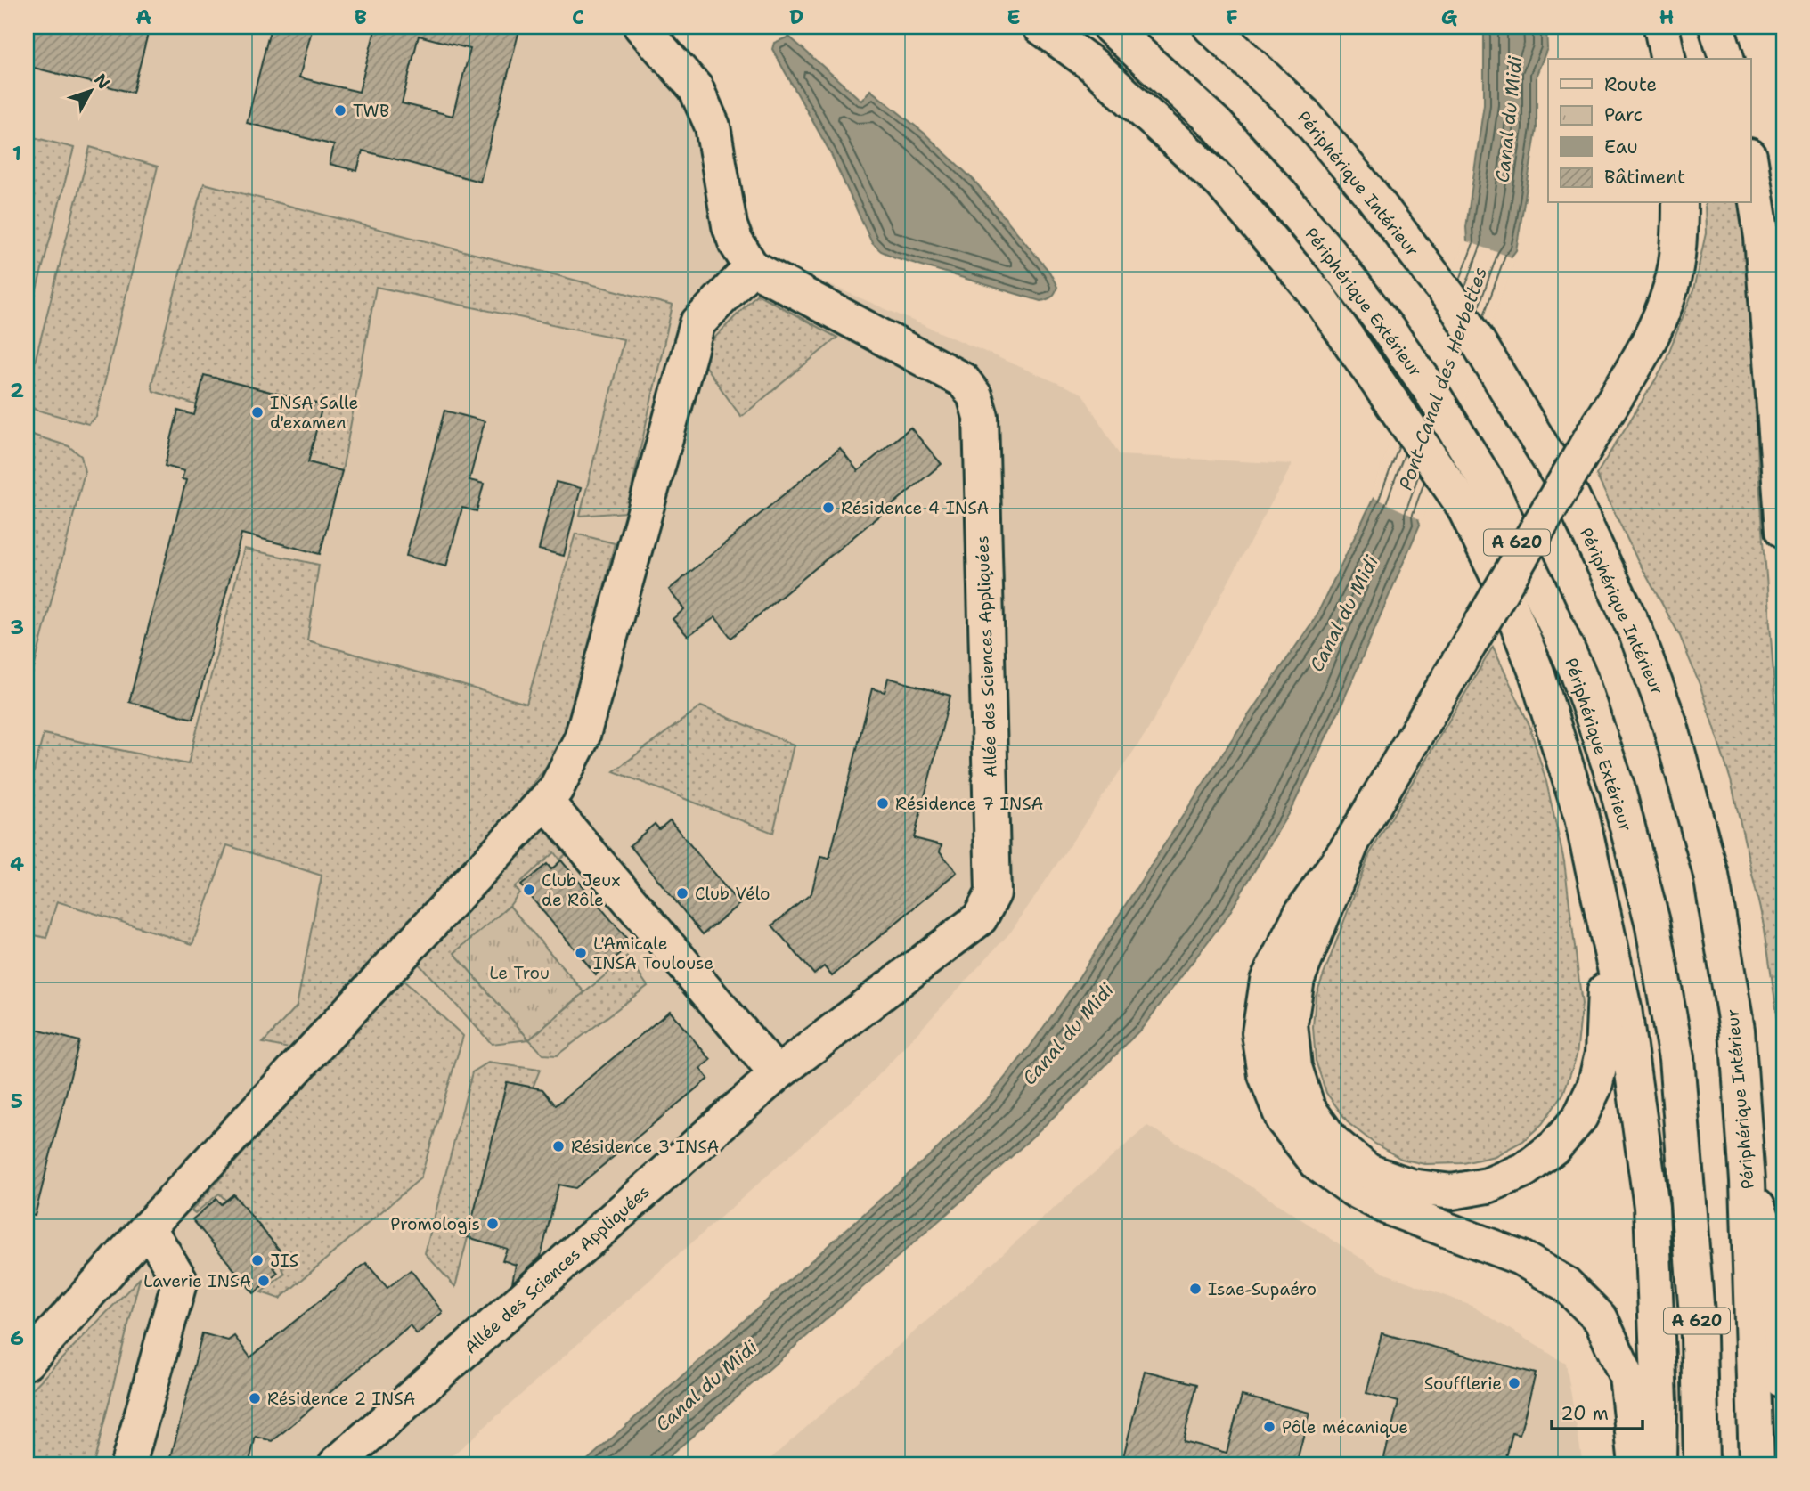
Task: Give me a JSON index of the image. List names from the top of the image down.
{
  "streets": {
    "main road": [
      "Périphérique Intérieur",
      "Périphérique Extérieur",
      "A 620",
      "Allée des Sciences Appliquées"
    ]
  },
  "water": ["Canal du Midi", "Pont-Canal des Herbettes"],
  "parks": ["Le Trou"],
  "places": [
    "TWB",
    "INSA Salle d'examen",
    "Résidence 4 INSA",
    "Résidence 7 INSA",
    "Club Jeux de Rôle",
    "Club Vélo",
    "L'Amicale INSA Toulouse",
    "Résidence 3 INSA",
    "Promologis",
    "JIS",
    "Laverie INSA",
    "Isae-Supaéro",
    "Soufflerie",
    "Résidence 2 INSA",
    "Pôle mécanique"
  ],
  "legend": [
    "Route",
    "Parc",
    "Eau",
    "Bâtiment"
  ],
  "scale_bar": "20 m",
  "north": "top right",
  "grid": {
    "columns": [
      "A",
      "B",
      "C",
      "D",
      "E",
      "F",
      "G",
      "H"
    ],
    "rows": [
      "1",
      "2",
      "3",
      "4",
      "5",
      "6"
    ]
  }
}
